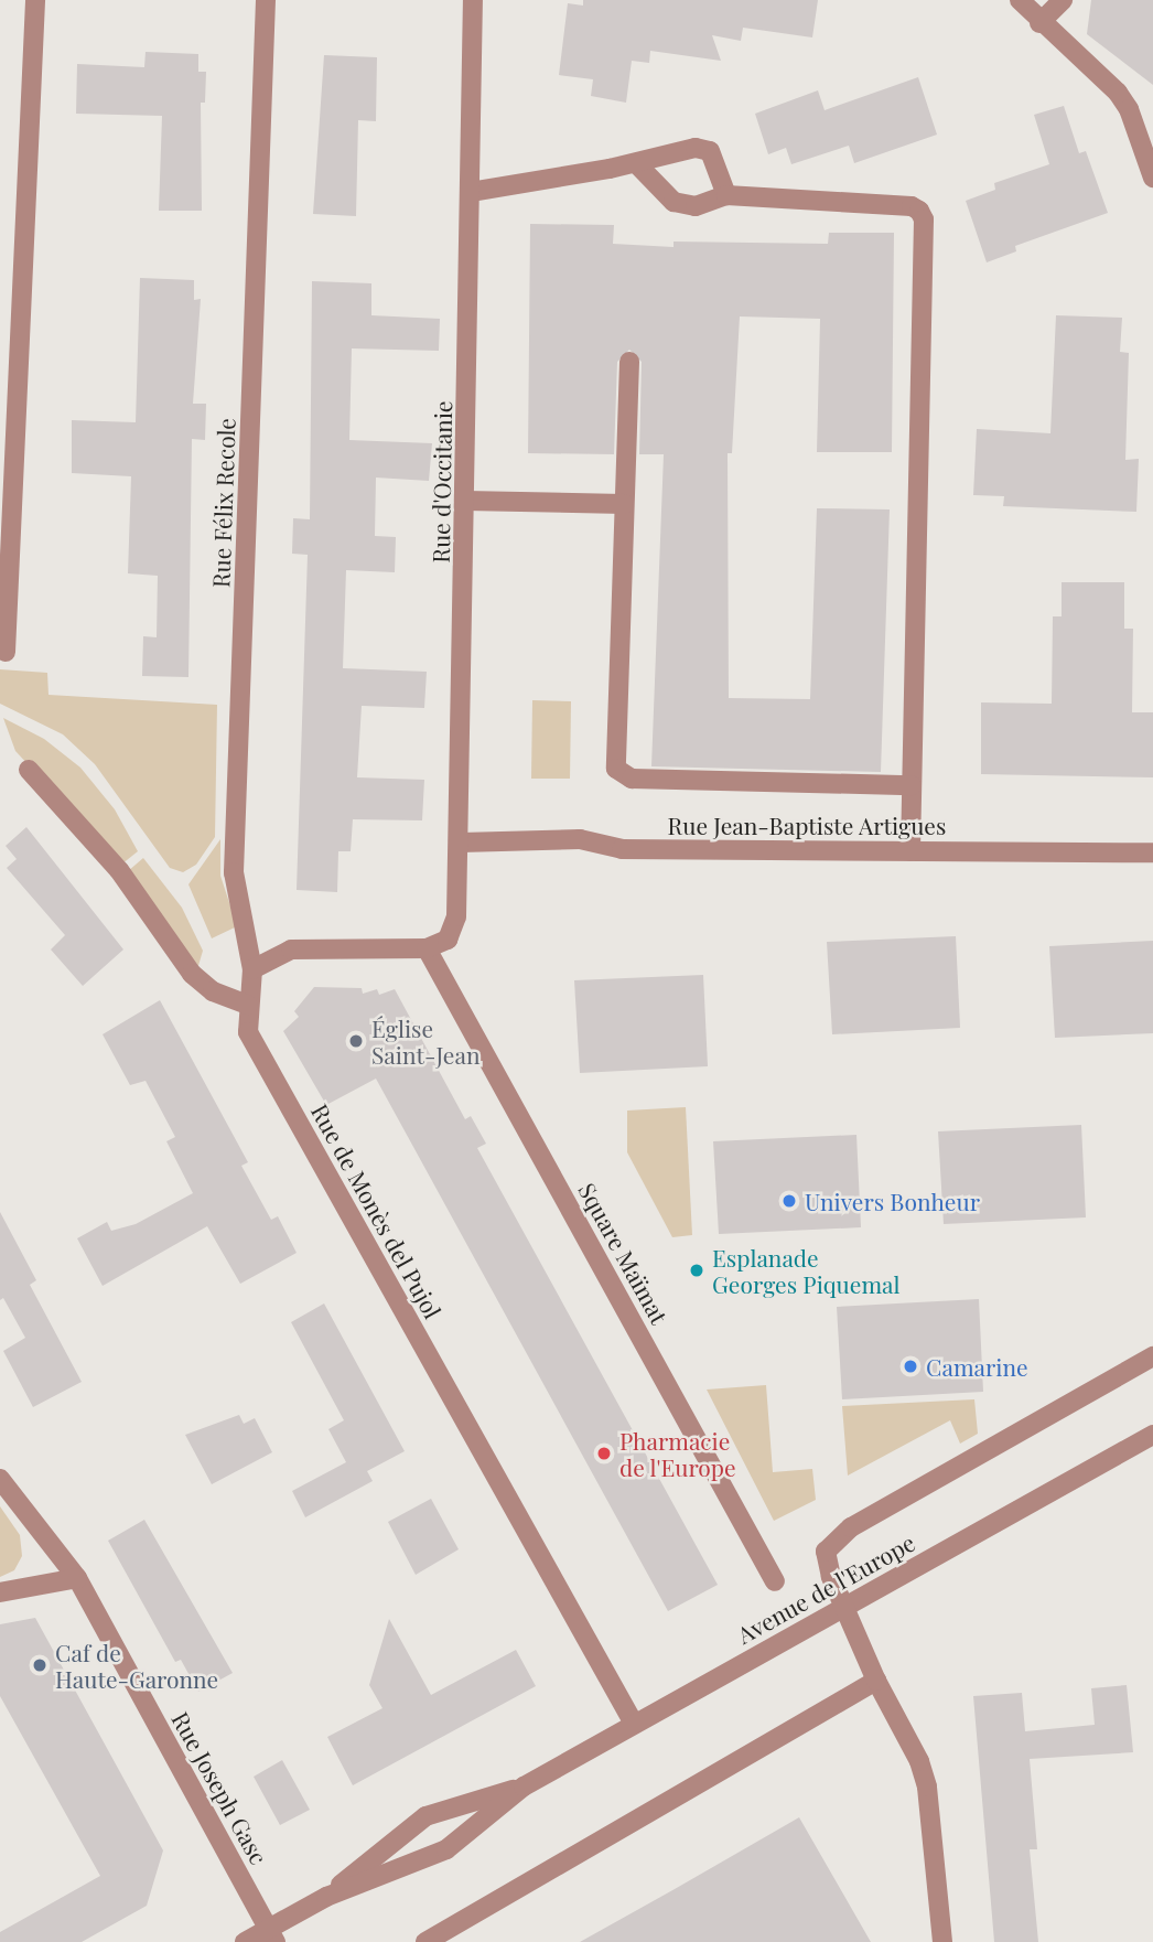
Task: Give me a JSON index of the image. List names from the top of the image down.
{
  "streets": {
    "street": [
      "Rue d'Occitanie",
      "Rue Félix Recole",
      "Rue Jean-Baptiste Artigues",
      "Rue de Monès del Pujol",
      "Square Maïmat",
      "Avenue de l'Europe",
      "Rue Joseph Gasc"
    ]
  },
  "crossings": [
    ["Rue d'Occitanie", "Rue Jean-Baptiste Artigues"],
    ["Rue d'Occitanie", "Square Maïmat"],
    ["Rue Félix Recole", "Rue de Monès del Pujol"],
    ["Rue de Monès del Pujol", "Avenue de l'Europe"],
    ["Avenue de l'Europe", "Rue Joseph Gasc"]
  ],
  "places": [
    "Église Saint-Jean",
    "Univers Bonheur",
    "Esplanade Georges Piquemal",
    "Camarine",
    "Pharmacie de l'Europe",
    "Caf de Haute-Garonne"
  ]
}
